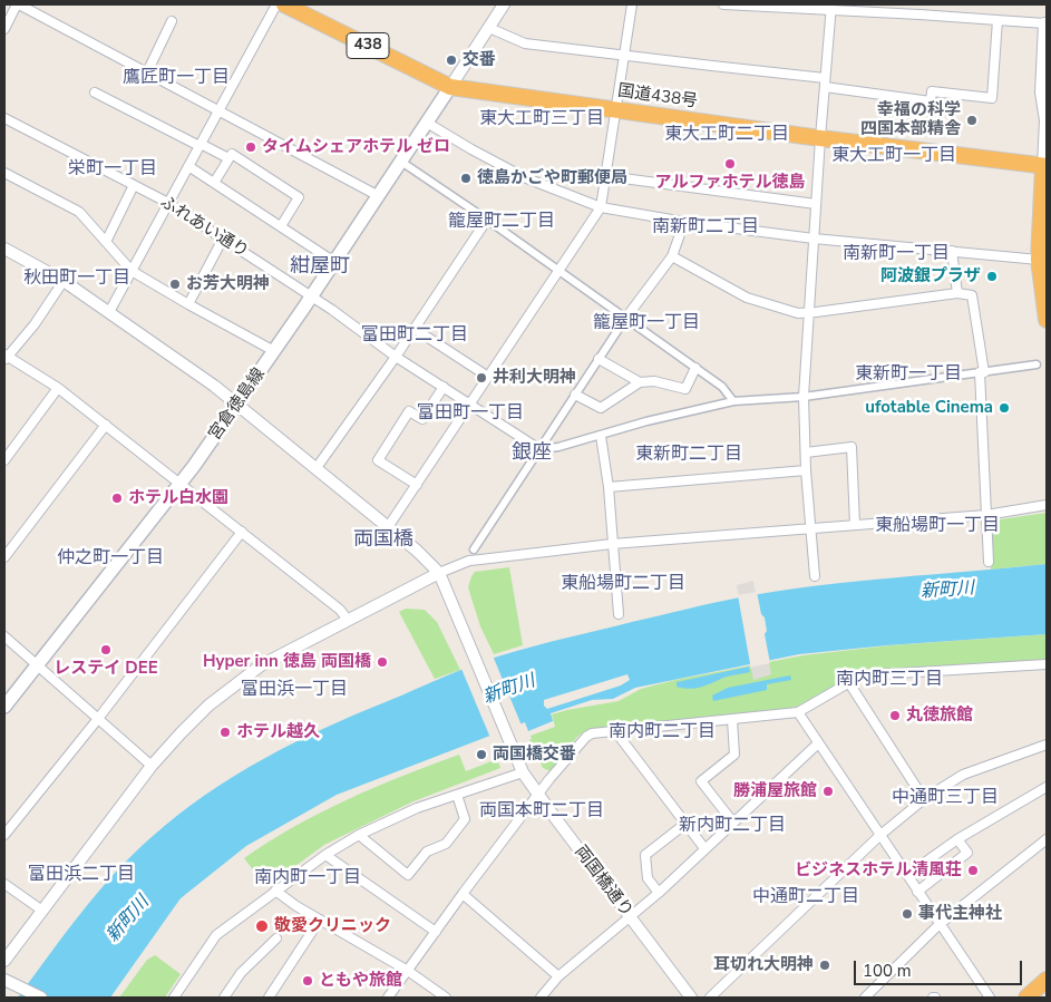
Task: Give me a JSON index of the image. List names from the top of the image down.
{
  "streets": {
    "highway": ["438", "国道438号"],
    "main road": ["宮倉徳島線"],
    "street": ["ふれあい通り", "両国橋通り"]
  },
  "crossings": [
    ["国道438号", "宮倉徳島線"],
    ["ふれあい通り", "宮倉徳島線"]
  ],
  "districts": [
    "鷹匠町一丁目",
    "東大工町三丁目",
    "東大工町二丁目",
    "東大工町一丁目",
    "栄町一丁目",
    "籠屋町二丁目",
    "南新町二丁目",
    "南新町一丁目",
    "紺屋町",
    "秋田町一丁目",
    "籠屋町一丁目",
    "富田町二丁目",
    "東新町一丁目",
    "富田町一丁目",
    "銀座",
    "東新町二丁目",
    "東船場町一丁目",
    "両国橋",
    "仲之町一丁目",
    "東船場町二丁目",
    "南内町三丁目",
    "富田浜一丁目",
    "南内町二丁目",
    "中通町三丁目",
    "両国本町二丁目",
    "新内町二丁目",
    "富田浜二丁目",
    "南内町一丁目",
    "中通町二丁目"
  ],
  "water": ["新町川"],
  "places": [
    "交番",
    "幸福の科学 四国本部精舎",
    "タイムシェアホテル ゼロ",
    "アルファホテル徳島",
    "徳島かごや町郵便局",
    "阿波銀プラザ",
    "お芳大明神",
    "井利大明神",
    "ufotable Cinema",
    "ホテル白水園",
    "レステイ DEE",
    "Hyper inn 徳島 両国橋",
    "丸徳旅館",
    "ホテル越久",
    "両国橋交番",
    "勝浦屋旅館",
    "ビジネスホテル清風荘",
    "事代主神社",
    "敬愛クリニック",
    "耳切れ大明神",
    "ともや旅館"
  ],
  "scale_bar": "100 m"
}
